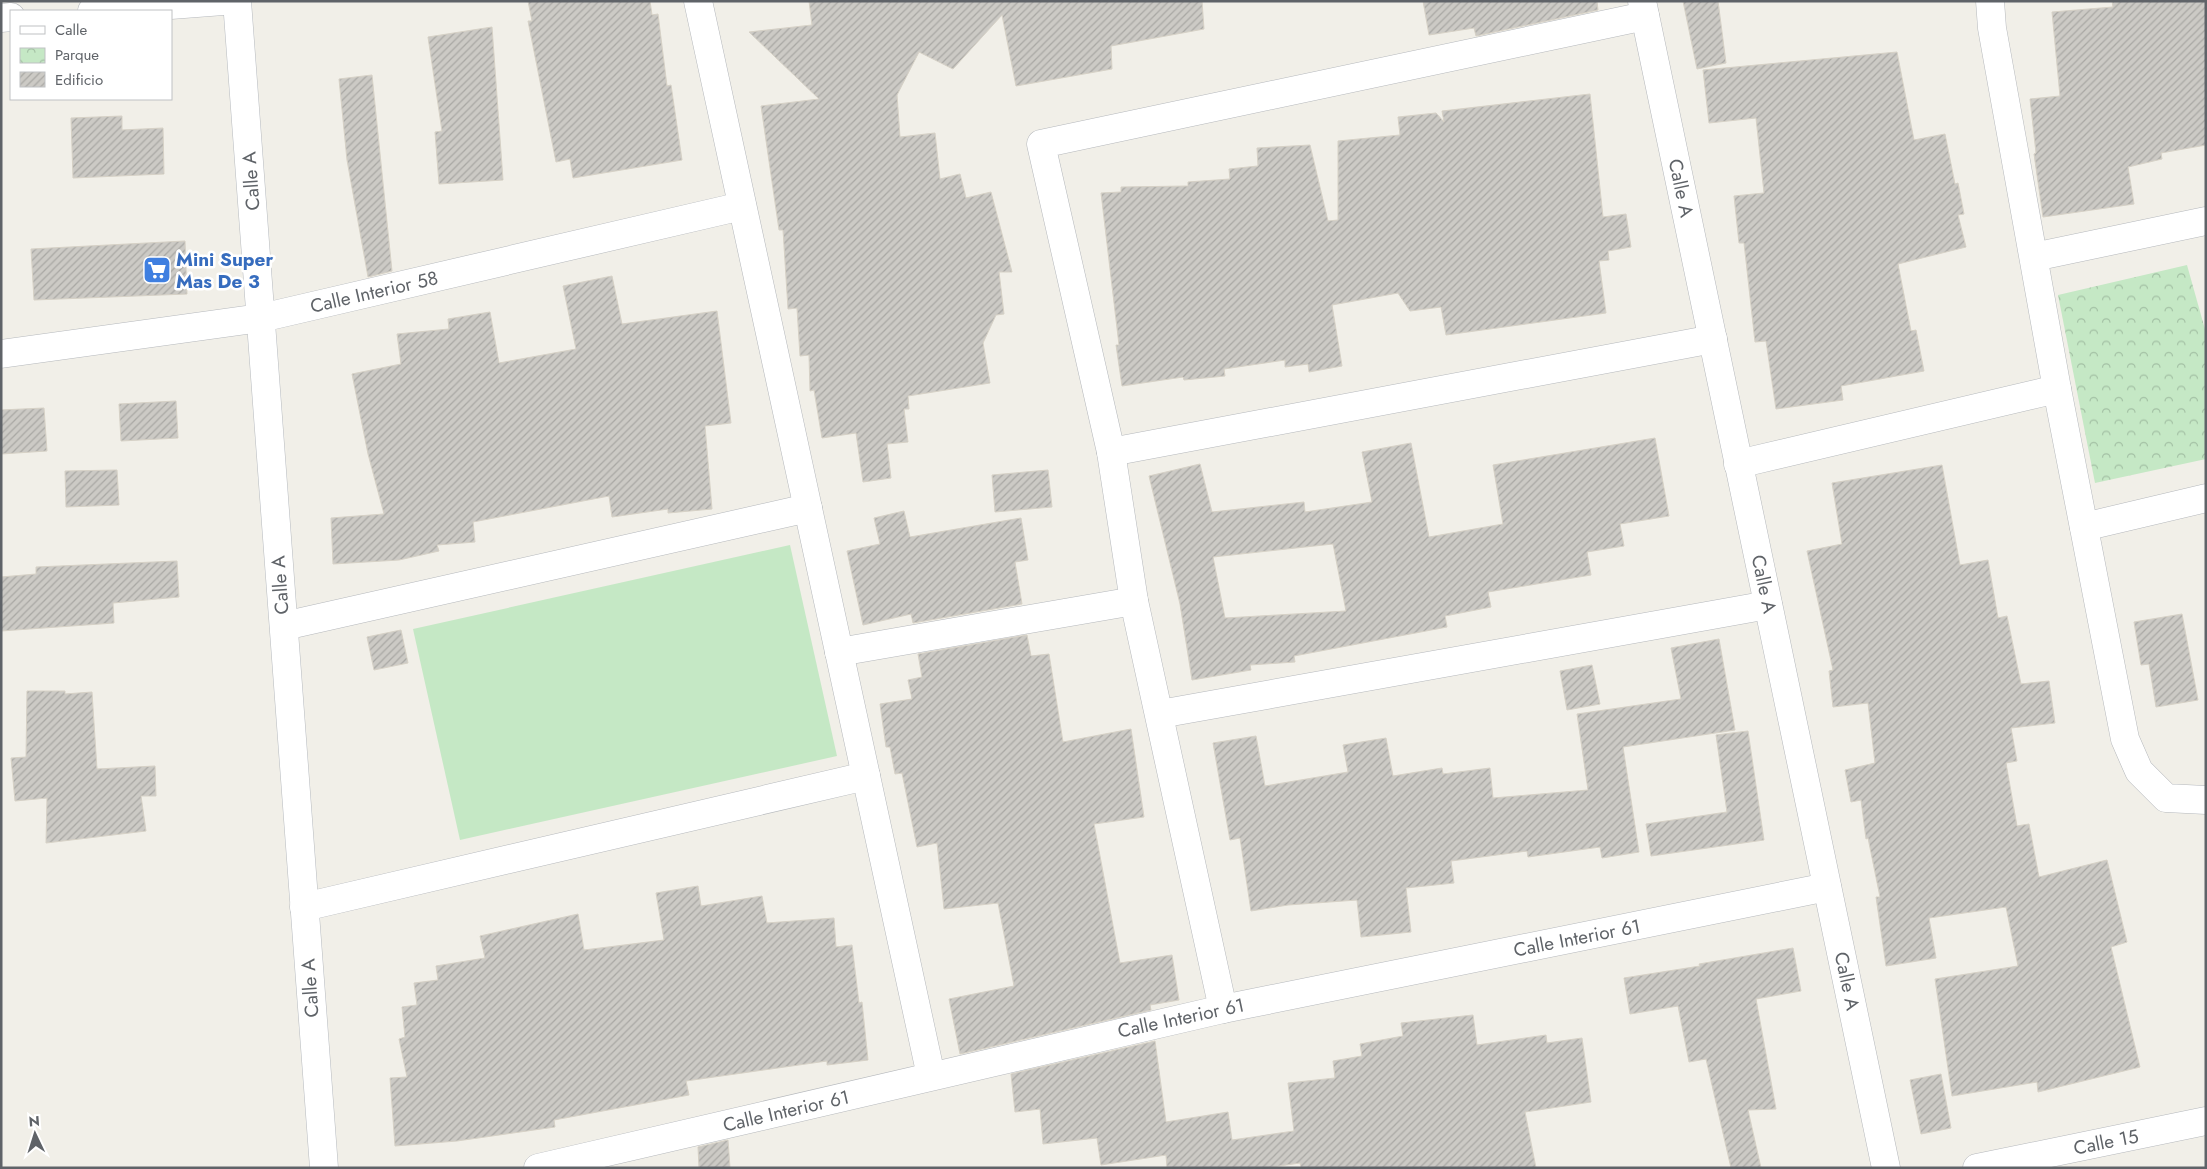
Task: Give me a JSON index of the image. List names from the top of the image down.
{
  "streets": {
    "street": [
      "Calle A",
      "Calle Interior 58",
      "Calle Interior 61",
      "Calle 15"
    ]
  },
  "crossings": [
    ["Calle A", "Calle Interior 58"],
    ["Calle A", "Calle Interior 61"]
  ],
  "places": {
    "supermarket": ["Mini Super Mas De 3"]
  },
  "legend": ["Calle", "Parque", "Edificio"],
  "north": "top"
}
